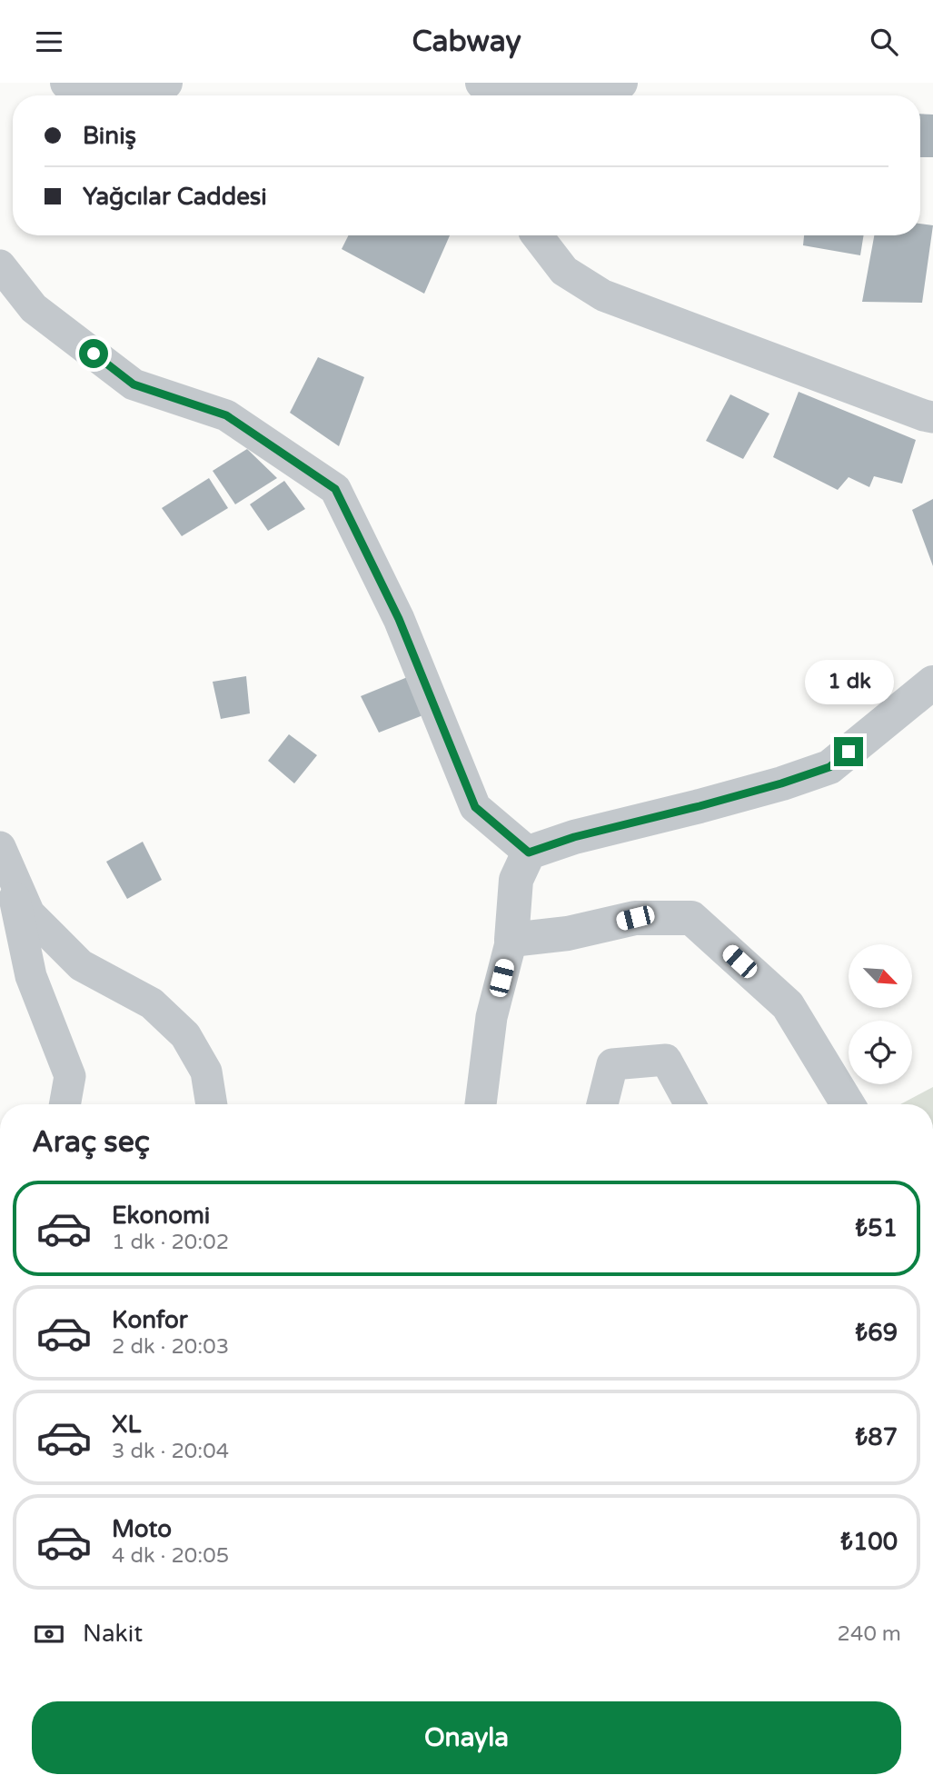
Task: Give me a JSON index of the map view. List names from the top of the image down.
{
  "north": "bottom right",
  "page": {
    "header": "Cabway",
    "banner": ["Biniş", "Yağcılar Caddesi"],
    "bubble": "1 dk",
    "heading": "Araç seç",
    "list": [
      {
        "name": "Ekonomi",
        "note": "1 dk · 20:02",
        "value": "₺51"
      },
      {
        "name": "Konfor",
        "note": "2 dk · 20:03",
        "value": "₺69"
      },
      {
        "name": "XL",
        "note": "3 dk · 20:04",
        "value": "₺87"
      },
      {
        "name": "Moto",
        "note": "4 dk · 20:05",
        "value": "₺100"
      }
    ],
    "pay": ["Nakit", "240 m"],
    "buttons": "Onayla"
  }
}
